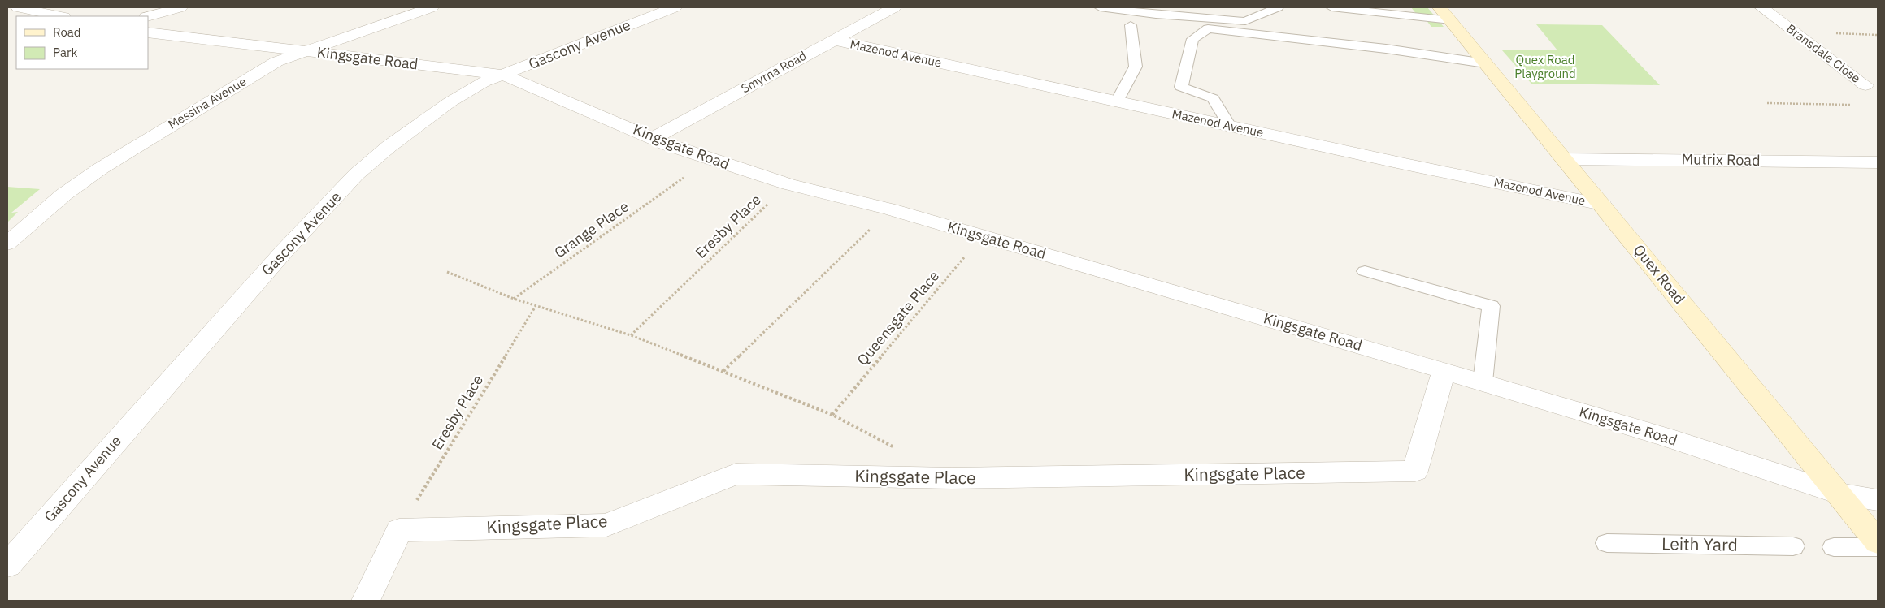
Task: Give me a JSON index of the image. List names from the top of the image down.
{
  "streets": {
    "main road": ["Quex Road"],
    "street": [
      "Gascony Avenue",
      "Mazenod Avenue",
      "Bransdale Close",
      "Kingsgate Road",
      "Smyrna Road",
      "Messina Avenue",
      "Mutrix Road",
      "Kingsgate Place"
    ],
    "lane": ["Leith Yard"],
    "path": ["Eresby Place", "Grange Place", "Queensgate Place"]
  },
  "crossings": [
    ["Gascony Avenue", "Kingsgate Road"],
    ["Mazenod Avenue", "Smyrna Road"],
    ["Mazenod Avenue", "Quex Road"],
    ["Kingsgate Road", "Smyrna Road"],
    ["Kingsgate Road", "Messina Avenue"],
    ["Kingsgate Road", "Eresby Place"],
    ["Kingsgate Road", "Quex Road"],
    ["Kingsgate Road", "Queensgate Place"],
    ["Kingsgate Road", "Kingsgate Place"],
    ["Mutrix Road", "Quex Road"],
    ["Eresby Place", "Kingsgate Place"]
  ],
  "parks": ["Quex Road Playground"],
  "legend": ["Road", "Park"]
}
